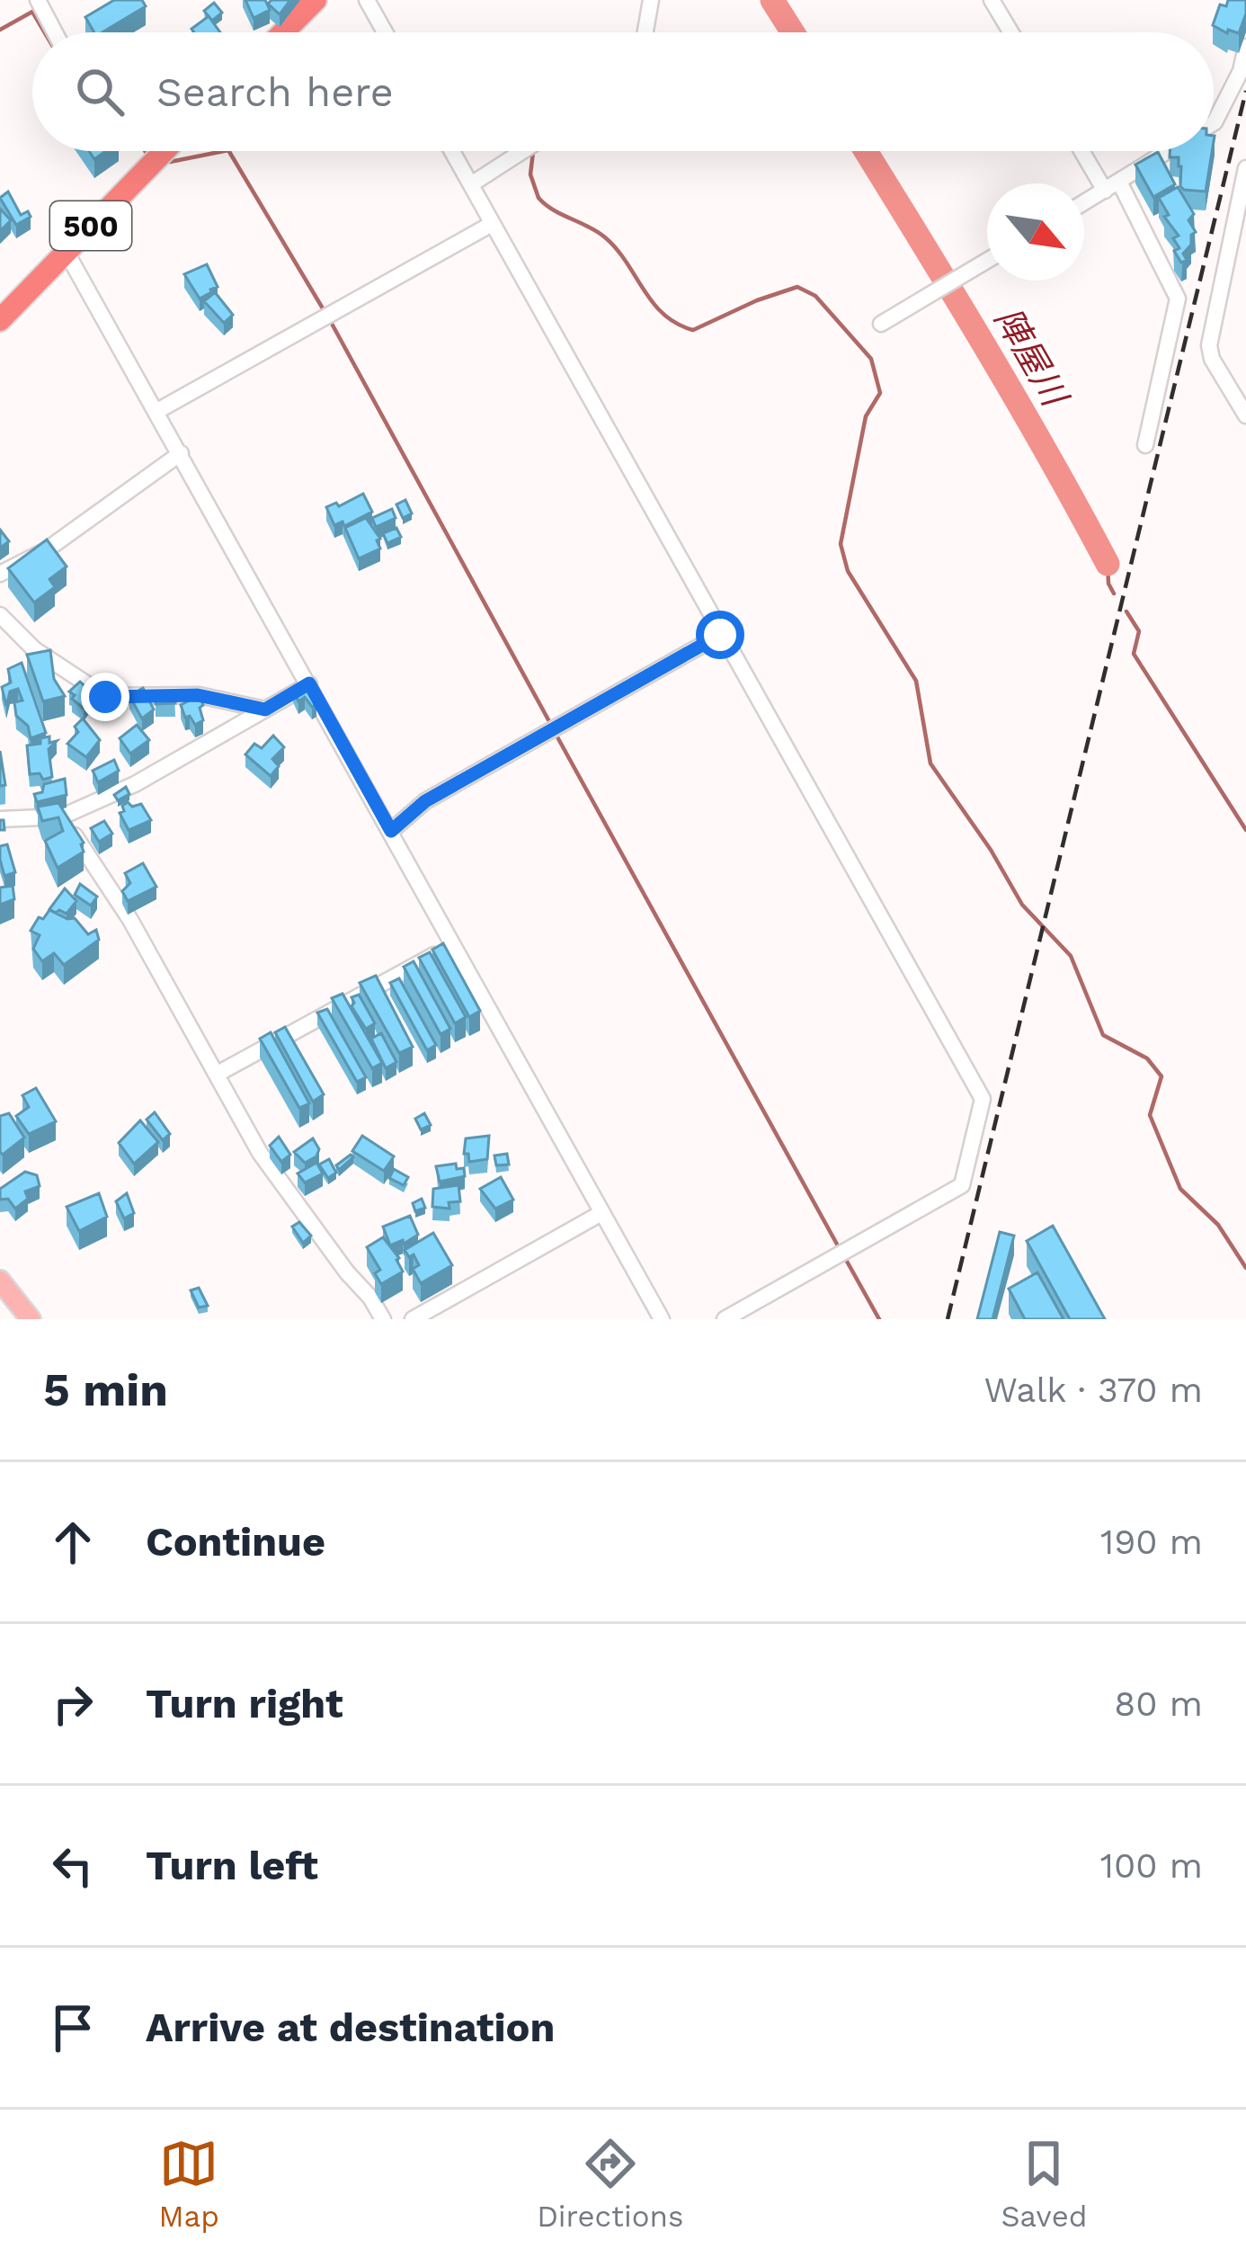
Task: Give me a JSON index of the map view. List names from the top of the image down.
{
  "streets": {
    "highway": ["500"]
  },
  "water": ["陣屋川"],
  "north": "bottom right",
  "page": {
    "search": "Search here",
    "heading": ["5 min", "Walk · 370 m"],
    "list": [
      ["Continue", "190 m"],
      ["Turn right", "80 m"],
      ["Turn left", "100 m"],
      "Arrive at destination"
    ],
    "nav": ["Map", "Directions", "Saved"]
  }
}
